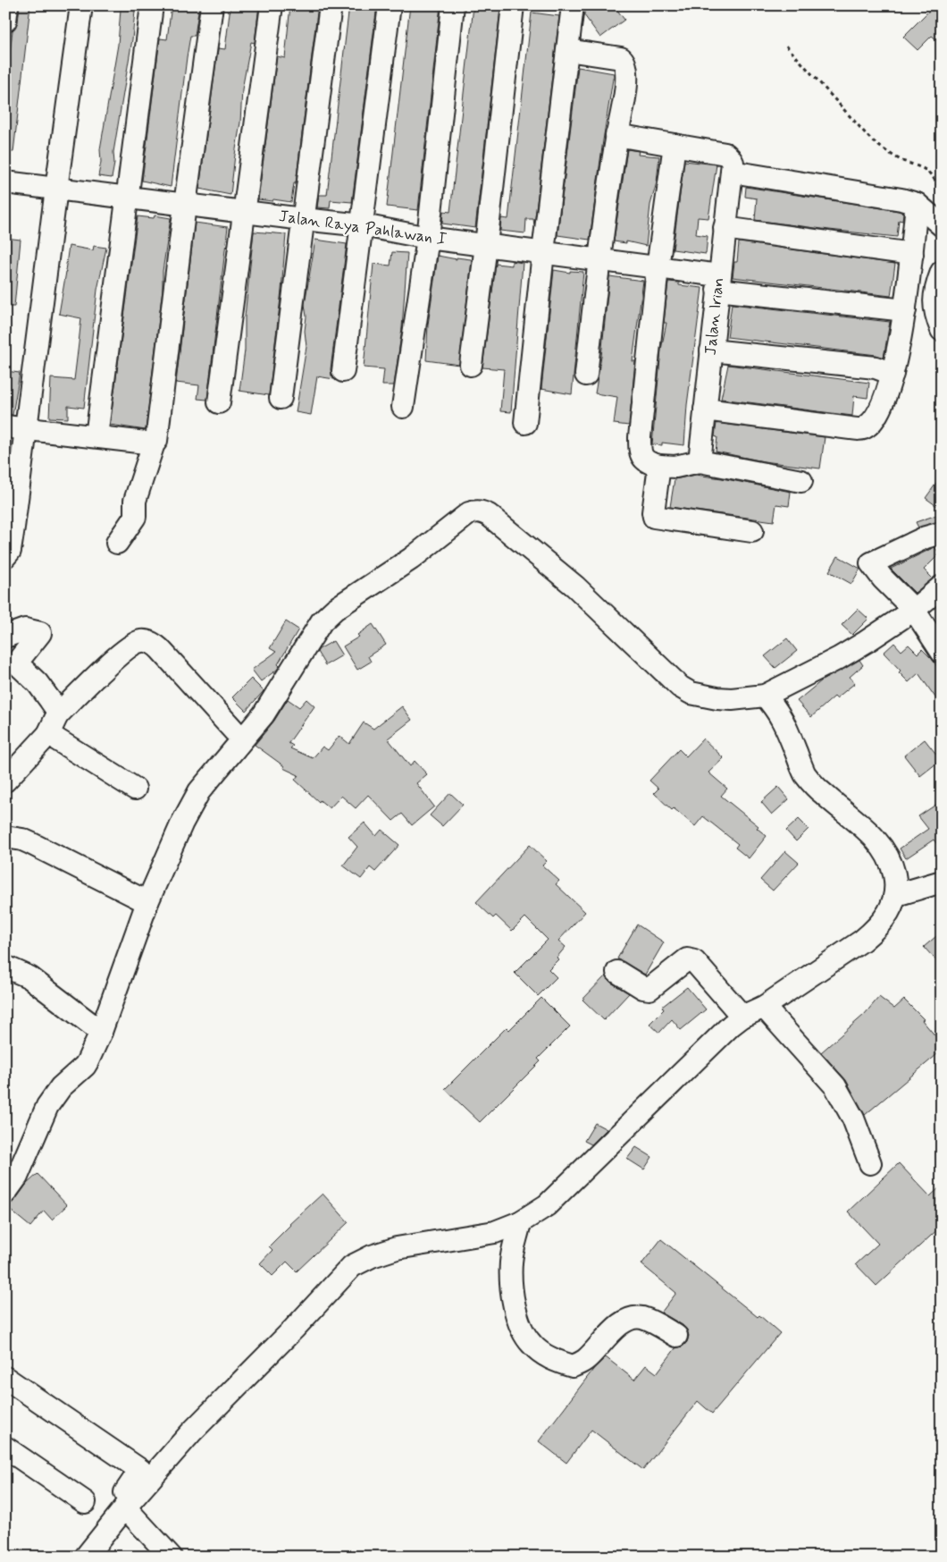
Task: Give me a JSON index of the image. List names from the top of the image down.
{
  "streets": {
    "street": ["Jalan Raya Pahlawan I", "Jalan Irian"]
  },
  "crossings": [
    ["Jalan Raya Pahlawan I", "Jalan Irian"]
  ]
}
